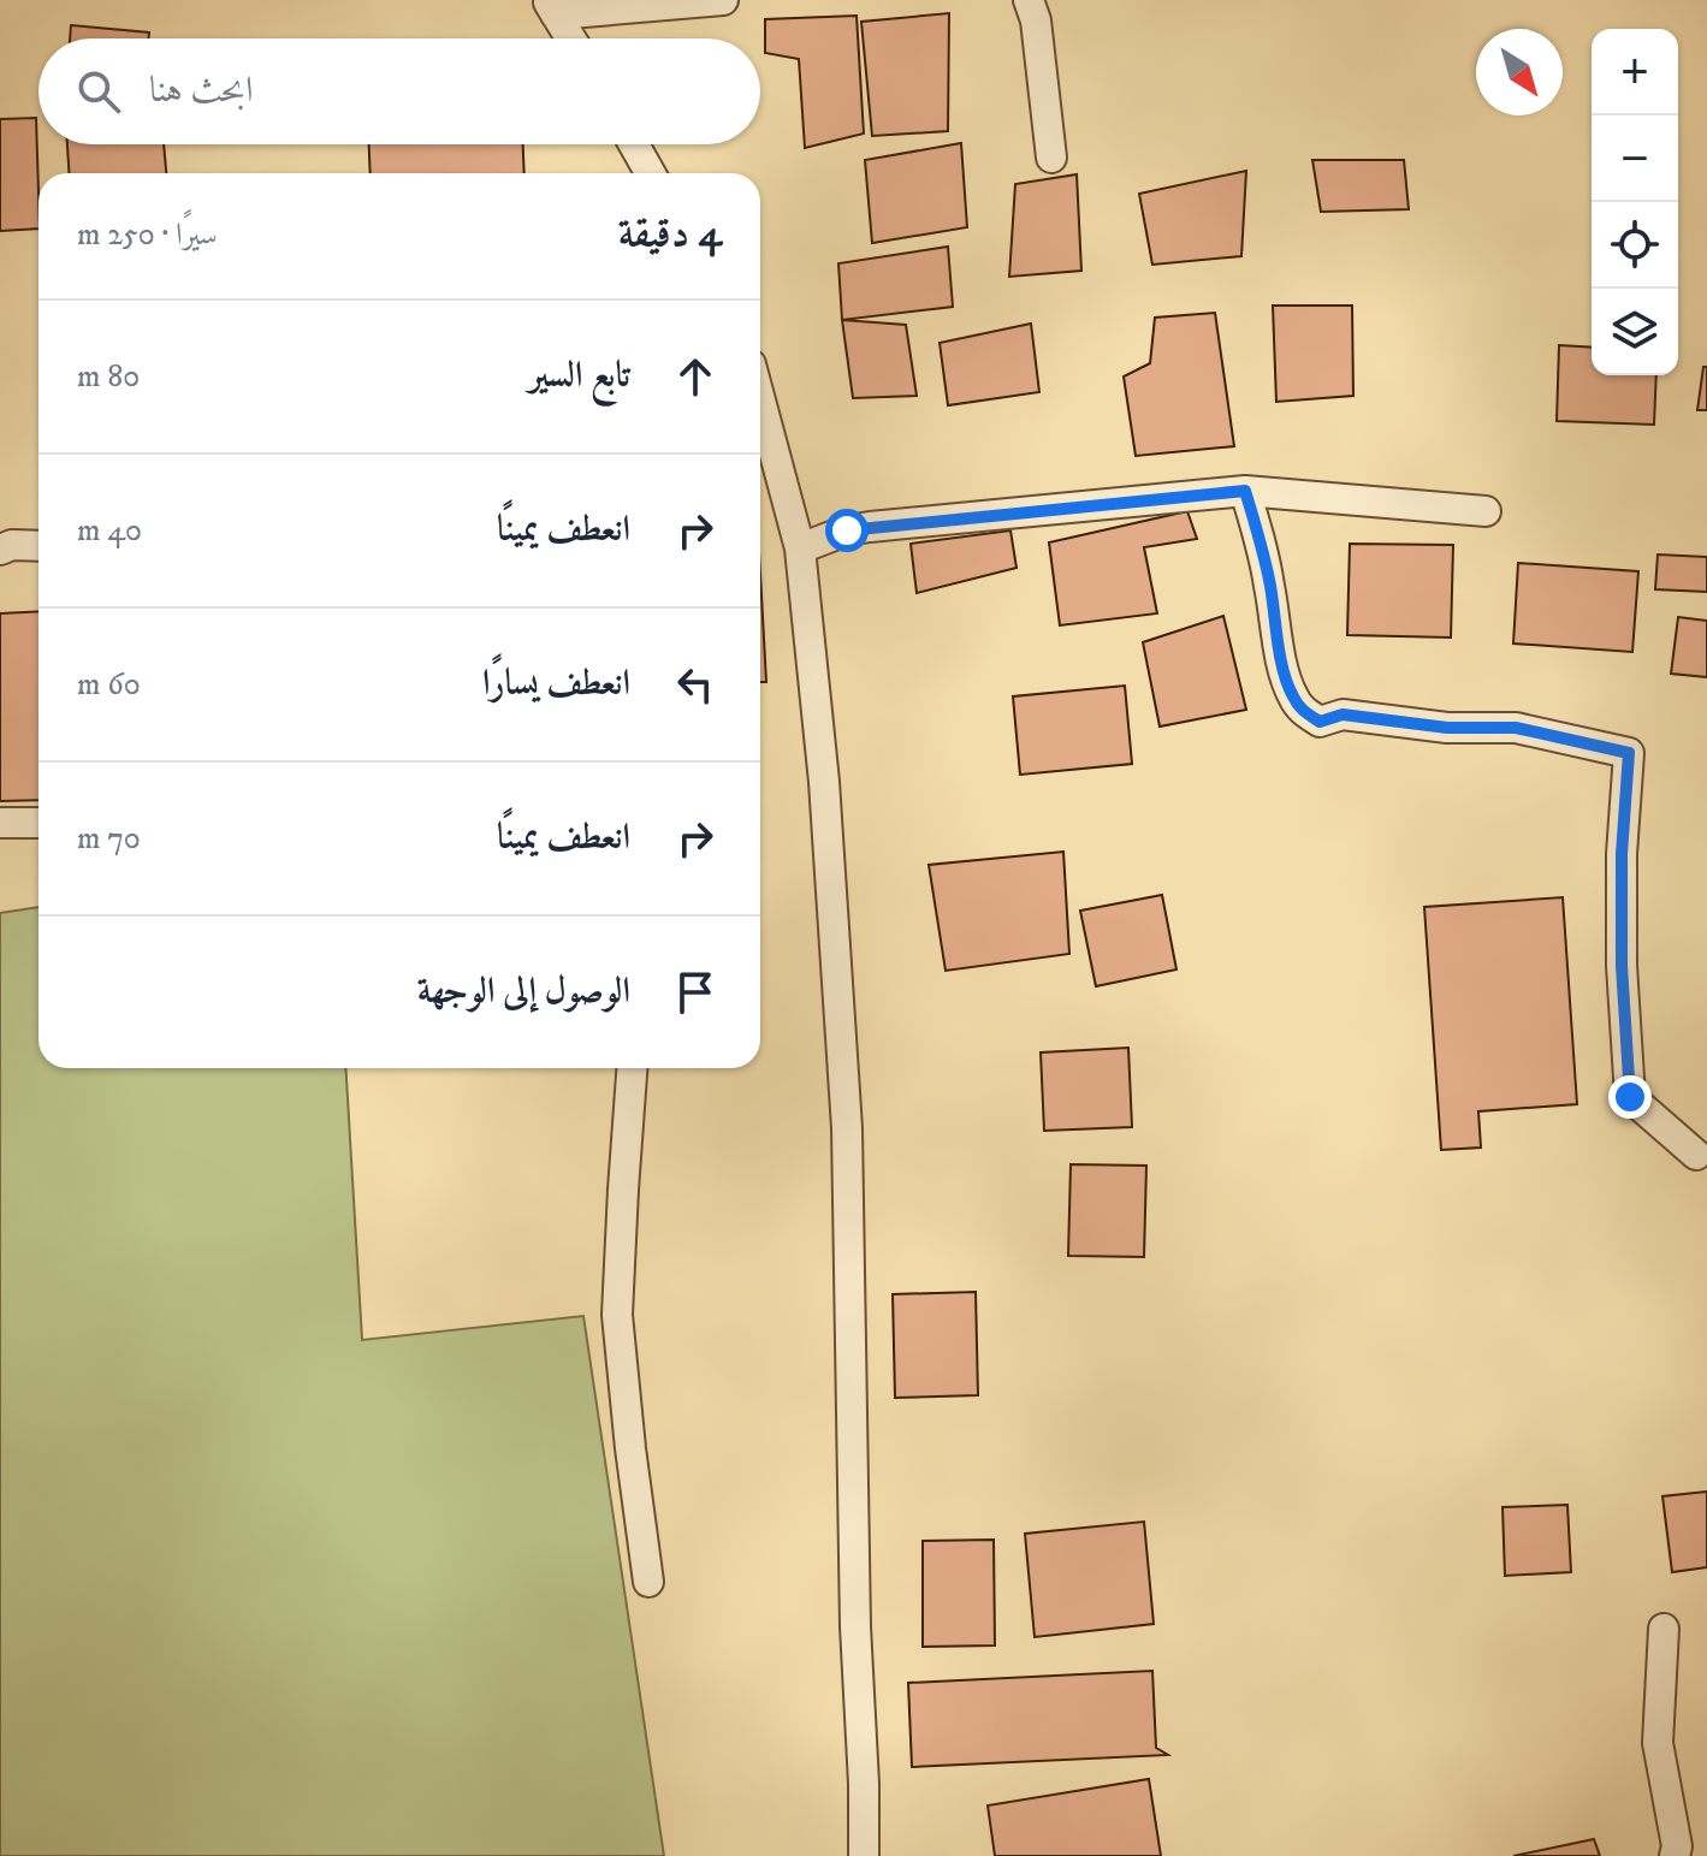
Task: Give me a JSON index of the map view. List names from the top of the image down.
{
  "north": "bottom right",
  "page": {
    "map_buttons": ["+", "−"],
    "search": "ابحث هنا",
    "heading": ["4 دقيقة", "سيرًا · 250 m"],
    "list": [
      ["تابع السير", "80 m"],
      ["انعطف يمينًا", "40 m"],
      ["انعطف يسارًا", "60 m"],
      ["انعطف يمينًا", "70 m"],
      "الوصول إلى الوجهة"
    ]
  }
}
